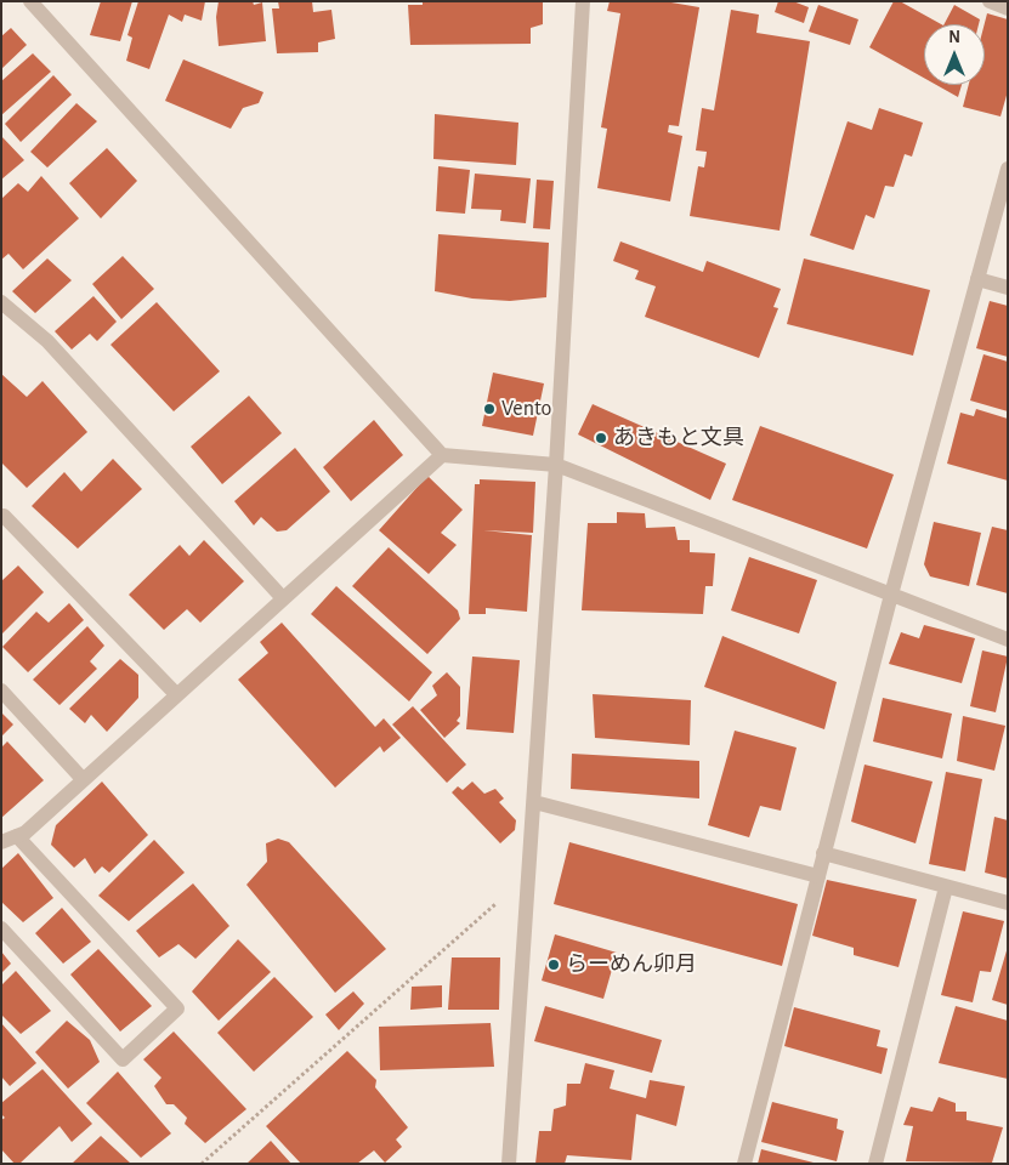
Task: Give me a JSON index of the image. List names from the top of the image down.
{
  "places": ["Vento", "あきもと文具", "らーめん卯月"],
  "north": "top"
}
